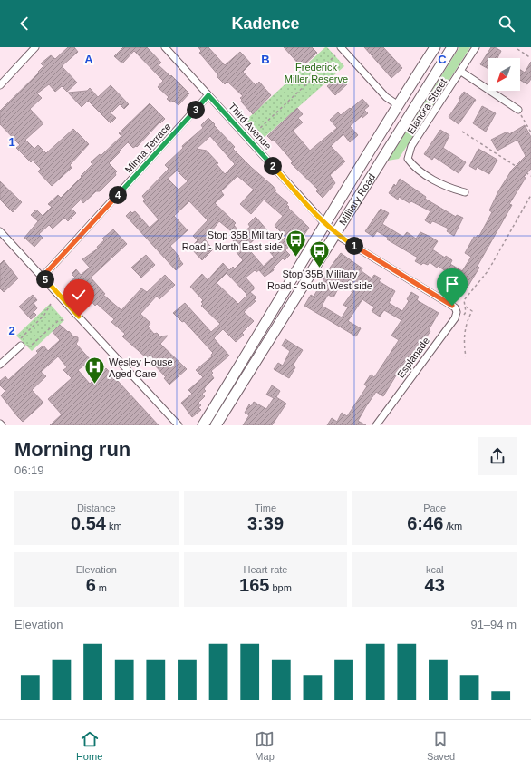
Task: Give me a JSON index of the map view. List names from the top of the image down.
{
  "streets": {
    "main road": ["Military Road"],
    "street": [
      "Elanora Street",
      "Third Avenue",
      "Minna Terrace",
      "Esplanade"
    ]
  },
  "crossings": [
    ["Third Avenue", "Minna Terrace"],
    ["Third Avenue", "Military Road"],
    ["Third Avenue", "Esplanade"]
  ],
  "parks": ["Frederick Miller Reserve"],
  "places": {
    "bus stop": ["Stop 35B Military Road - North East side", "Stop 35B Military Road - South West side"],
    "hospital": ["Wesley House Aged Care"]
  },
  "north": "bottom left",
  "page": {
    "header": "Kadence",
    "pins": [
      "3",
      "2",
      "4",
      "1",
      "5"
    ],
    "heading": ["Morning run", "06:19"],
    "stats": [
      ["Distance", "0.54 km"],
      ["Time", "3:39"],
      ["Pace", "6:46 /km"],
      ["Elevation", "6 m"],
      ["Heart rate", "165 bpm"],
      ["kcal", "43"]
    ],
    "chart": ["Elevation", "91–94 m"],
    "tabs": ["Home", "Map", "Saved"]
  },
  "grid": {
    "columns": ["A", "B", "C"],
    "rows": ["1", "2"]
  }
}
